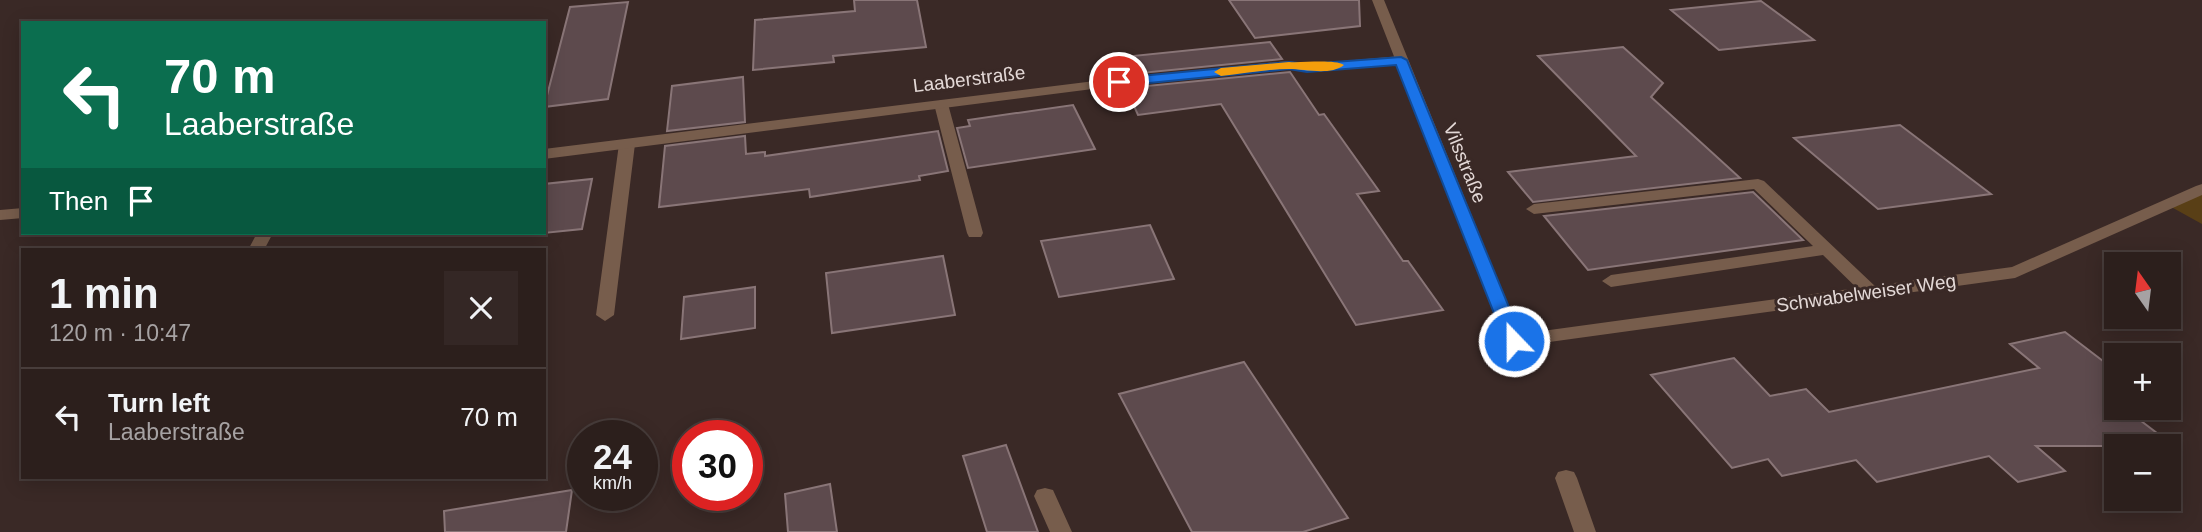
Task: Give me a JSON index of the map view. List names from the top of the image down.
{
  "streets": {
    "street": ["Laaberstraße", "Vilsstraße", "Schwabelweiser Weg"]
  },
  "crossings": [
    ["Laaberstraße", "Vilsstraße"],
    ["Vilsstraße", "Schwabelweiser Weg"]
  ],
  "north": "top",
  "page": {
    "turn": ["70 m", "Laaberstraße"],
    "then": "Then",
    "heading": ["1 min", "120 m · 10:47"],
    "map_buttons": ["+", "−"],
    "list": [
      {
        "name": "Turn left",
        "note": "Laaberstraße",
        "value": "70 m"
      }
    ],
    "speed": "24 km/h",
    "limit": "30"
  }
}
